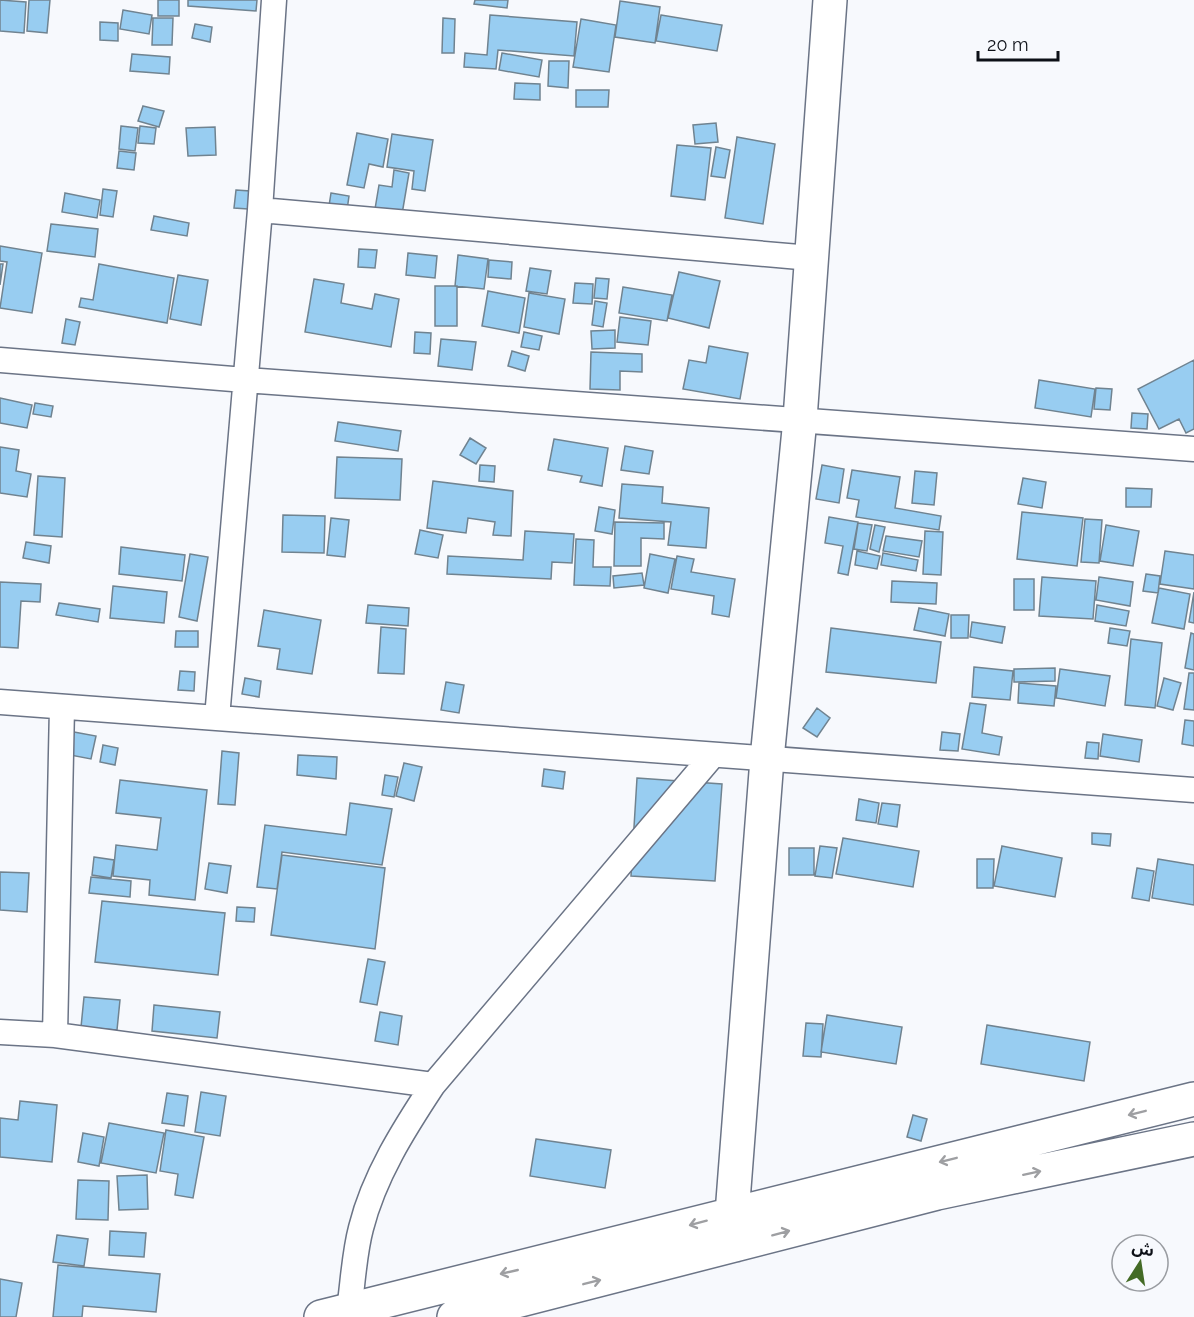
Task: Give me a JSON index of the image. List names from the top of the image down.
{
  "scale_bar": "20 m",
  "north": "top"
}
